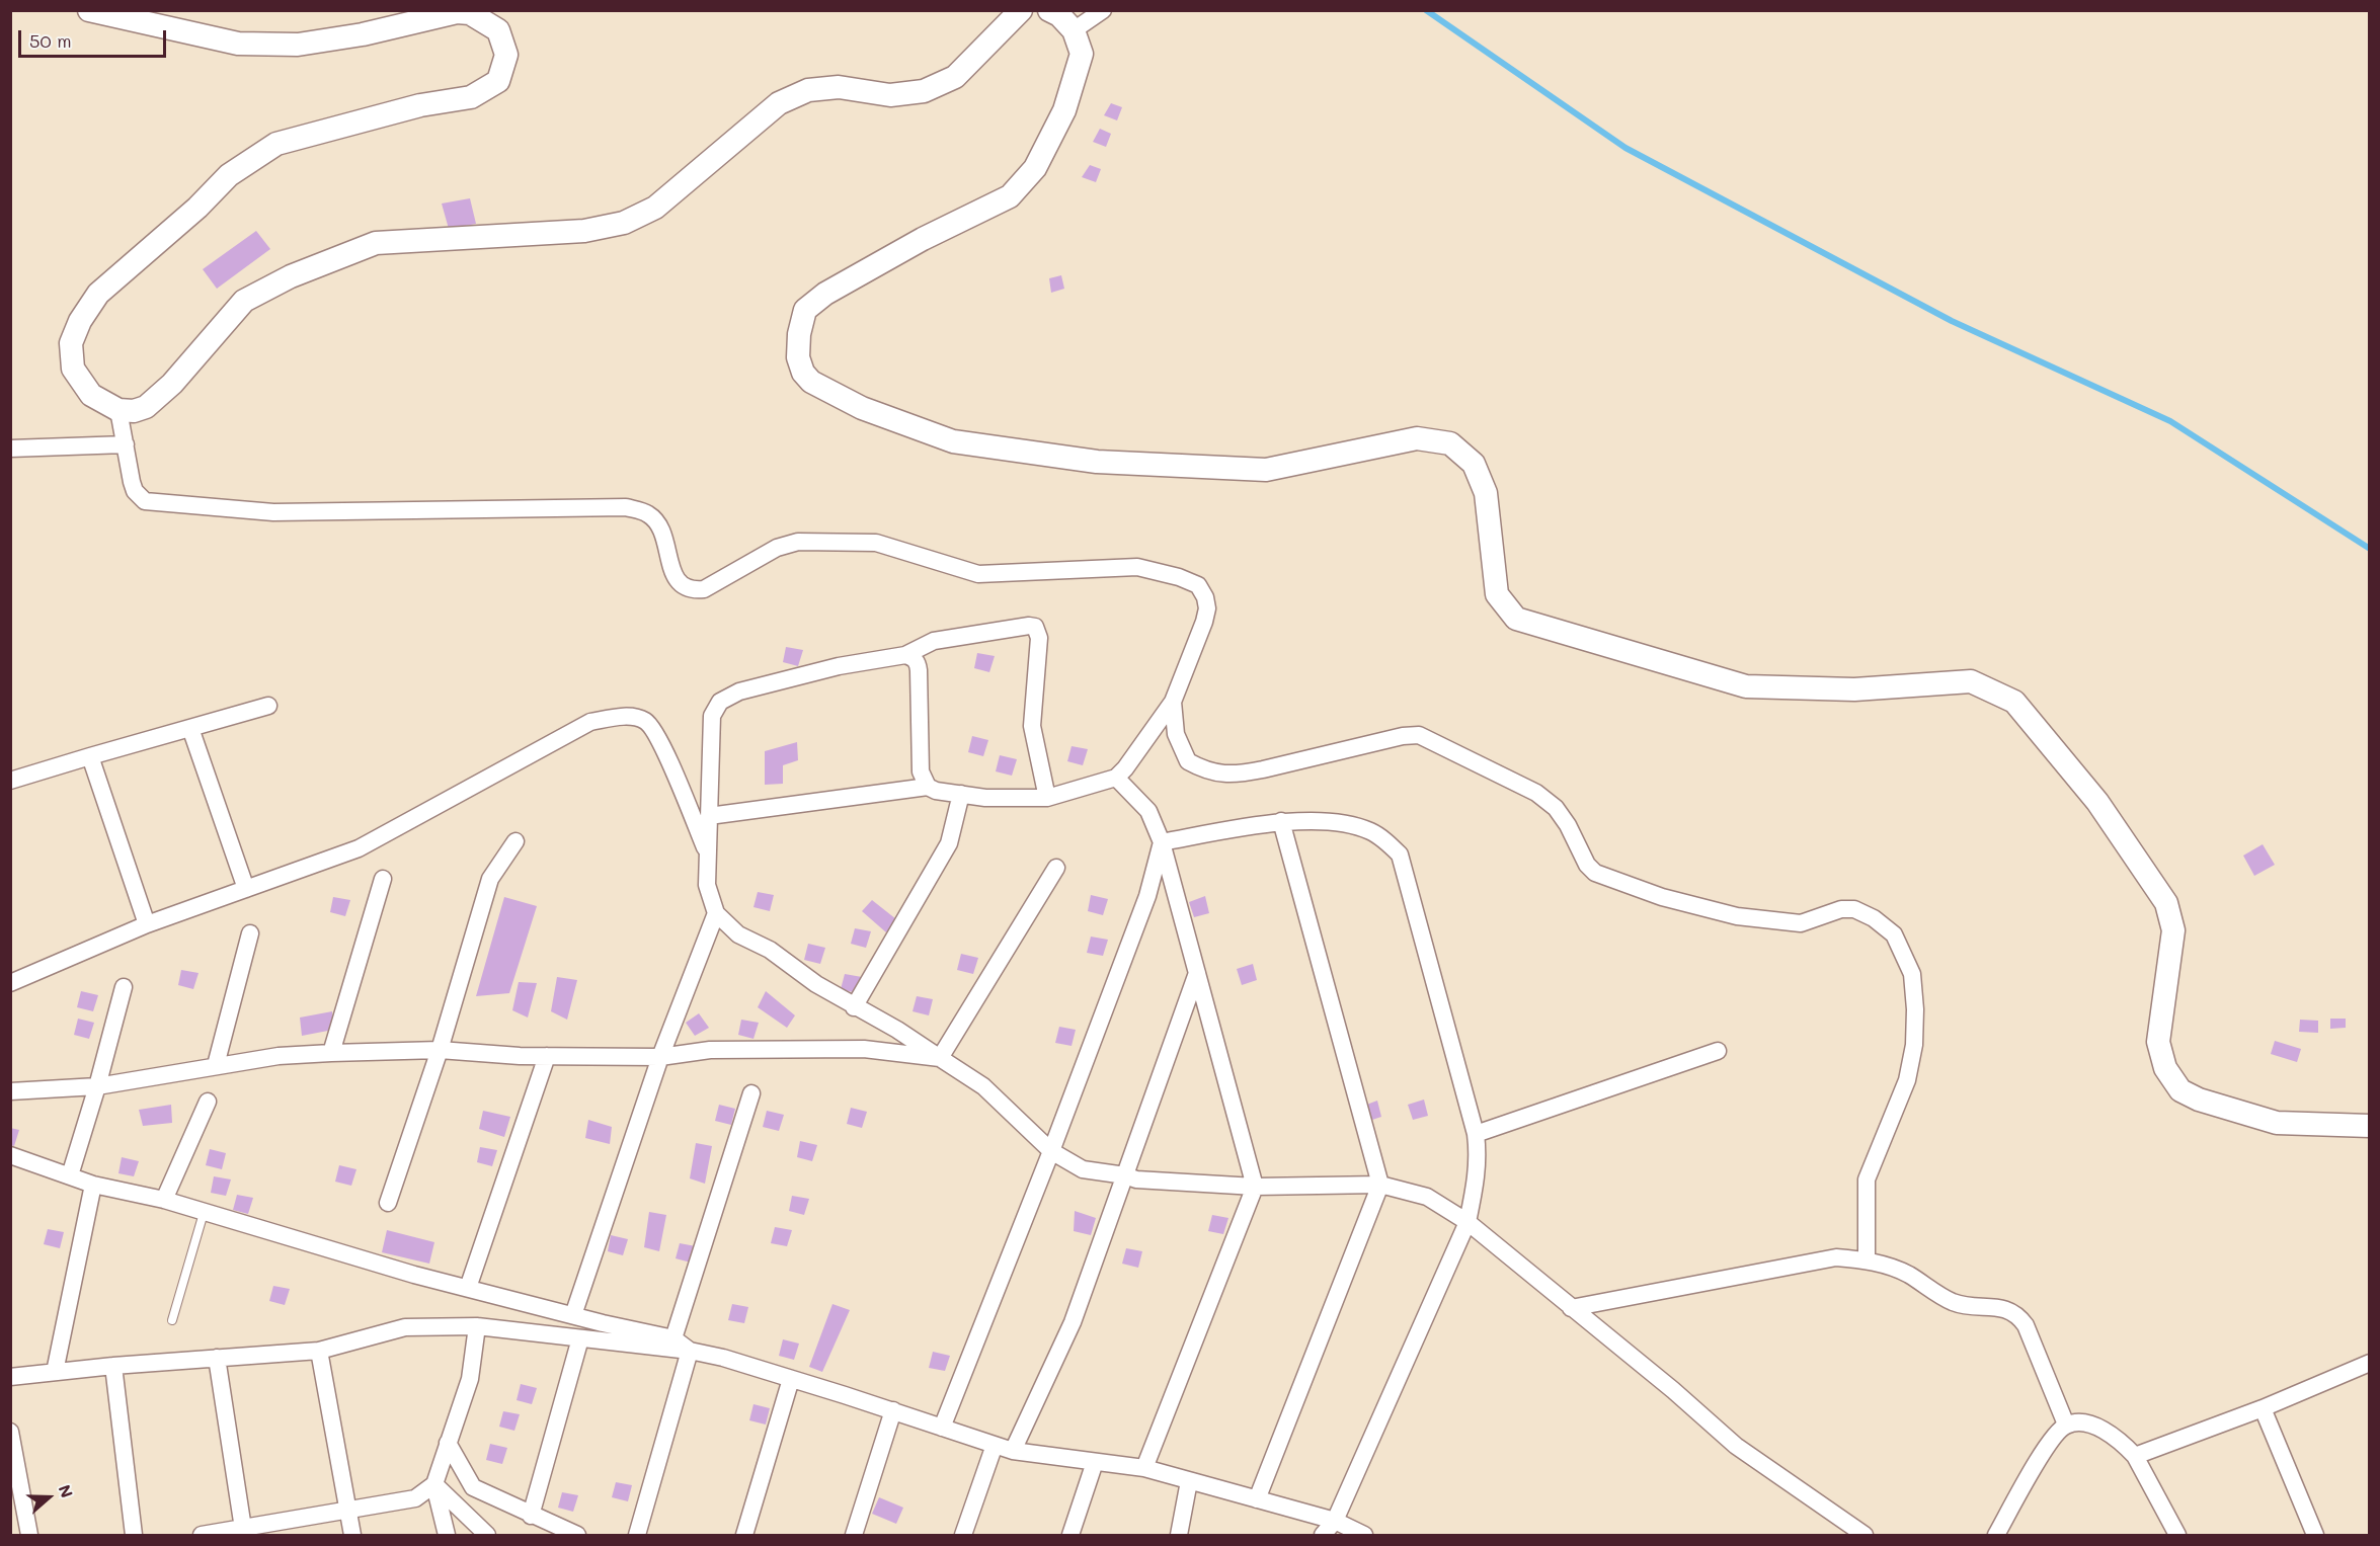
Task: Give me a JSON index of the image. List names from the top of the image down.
{
  "scale_bar": "50 m",
  "north": "right"
}
